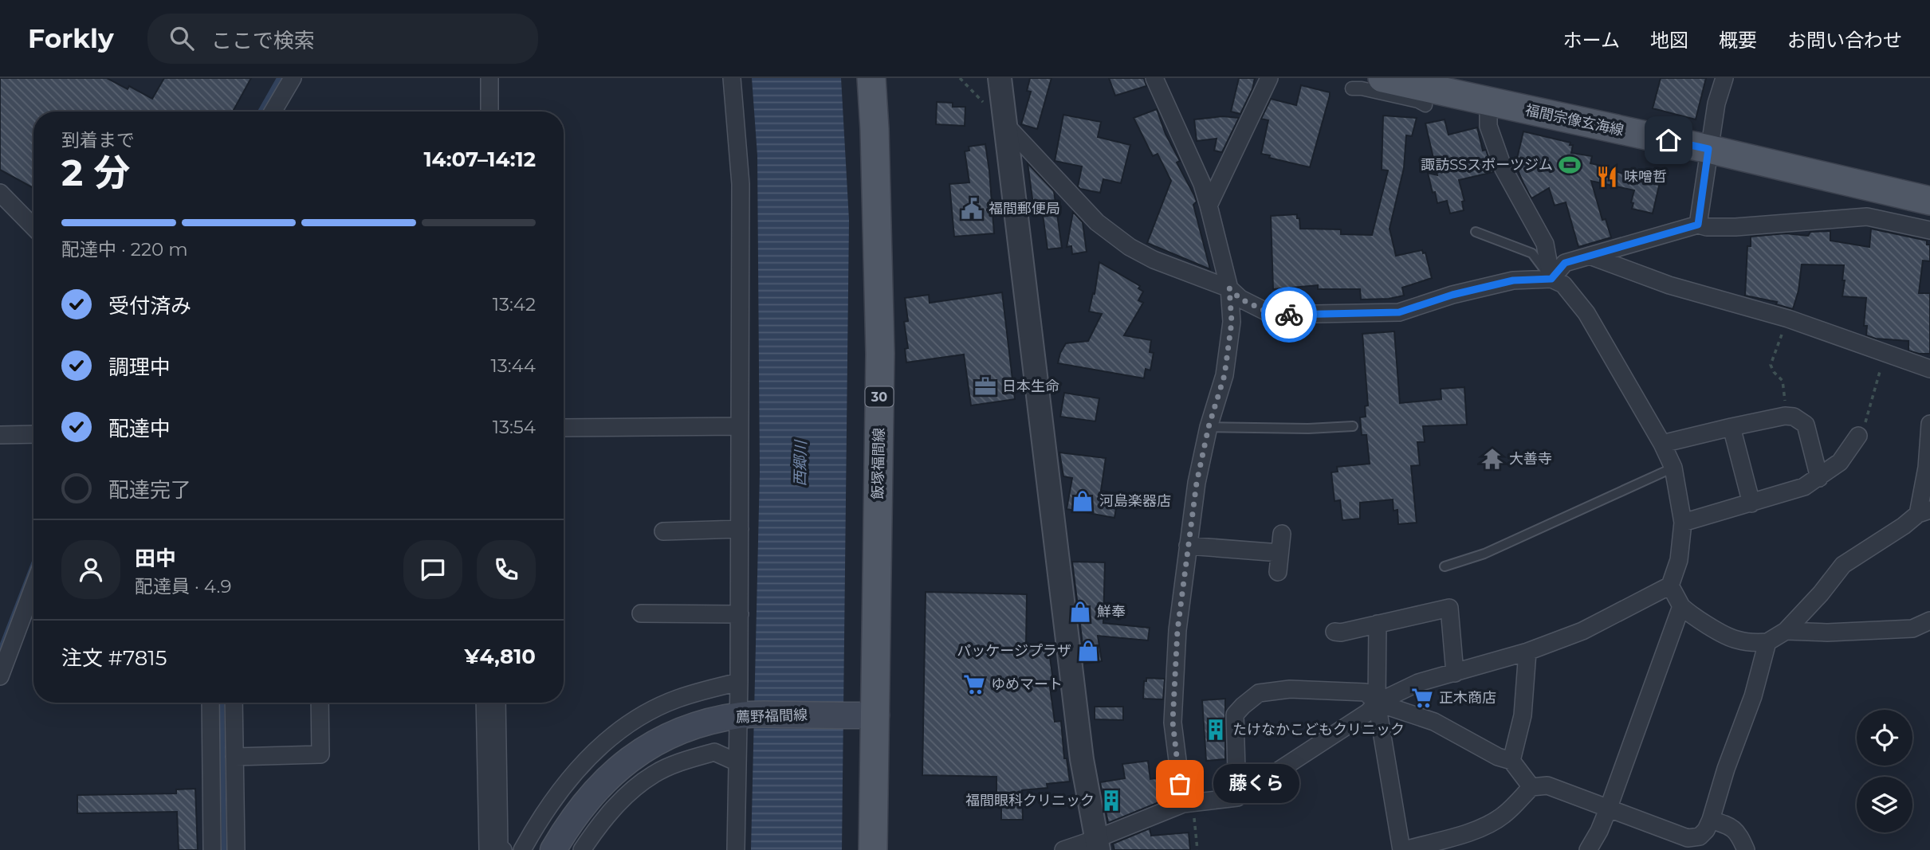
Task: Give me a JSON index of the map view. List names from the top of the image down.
{
  "streets": {
    "main road": [
      "福間宗像玄海線",
      "30",
      "飯塚福間線",
      "薦野福間線"
    ]
  },
  "crossings": [
    ["飯塚福間線", "薦野福間線"]
  ],
  "water": ["西郷川"],
  "places": {
    "sports": ["諏訪SSスポーツジム"],
    "restaurant": ["味噌哲"],
    "public building": ["福間郵便局"],
    "office": ["日本生命"],
    "temple": ["大善寺"],
    "shop": ["河島楽器店", "鮮奉", "パッケージプラザ"],
    "supermarket": ["ゆめマート", "正木商店"],
    "building": ["たけなかこどもクリニック", "福間眼科クリニック"],
    "other": ["藤くら"]
  },
  "page": {
    "header": "Forkly",
    "search": "ここで検索",
    "nav": [
      "ホーム",
      "地図",
      "概要",
      "お問い合わせ"
    ],
    "heading": ["2 分", "到着まで", "14:07–14:12"],
    "panel": [
      "田中",
      "配達員 · 4.9",
      "注文 #7815",
      "¥4,810"
    ],
    "bar": "配達中 · 220 m",
    "list": [
      ["受付済み", "13:42"],
      ["調理中", "13:44"],
      ["配達中", "13:54"],
      "配達完了"
    ],
    "bubble": "藤くら"
  }
}
